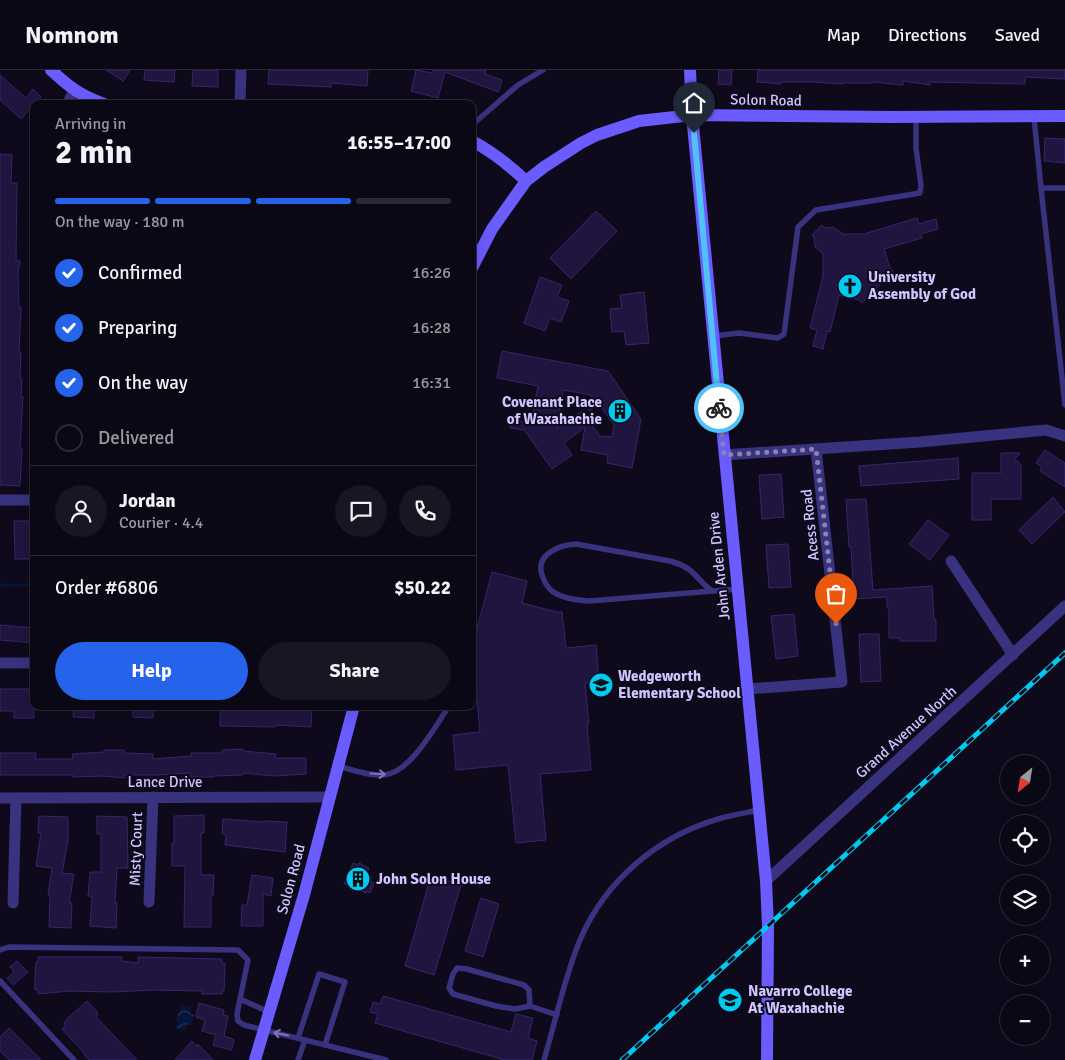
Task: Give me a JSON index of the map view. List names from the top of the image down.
{
  "streets": {
    "street": [
      "Solon Road",
      "Acess Road",
      "John Arden Drive",
      "Grand Avenue North",
      "Lance Drive",
      "Misty Court"
    ]
  },
  "crossings": [
    ["Solon Road", "John Arden Drive"],
    ["Solon Road", "Lance Drive"],
    ["Acess Road", "John Arden Drive"],
    ["John Arden Drive", "Grand Avenue North"],
    ["Lance Drive", "Misty Court"]
  ],
  "places": {
    "church": ["University Assembly of God"],
    "building": ["Covenant Place of Waxahachie", "John Solon House"],
    "school or university": ["Wedgeworth Elementary School", "Navarro College At Waxahachie"]
  },
  "north": "bottom left",
  "page": {
    "header": "Nomnom",
    "nav": ["Map", "Directions", "Saved"],
    "heading": ["2 min", "Arriving in", "16:55–17:00"],
    "panel": [
      "Jordan",
      "Courier · 4.4",
      "Order #6806",
      "$50.22"
    ],
    "bar": "On the way · 180 m",
    "list": [
      ["Confirmed", "16:26"],
      ["Preparing", "16:28"],
      ["On the way", "16:31"],
      "Delivered"
    ],
    "buttons": ["Help", "Share"],
    "map_buttons": ["+", "−"]
  }
}
